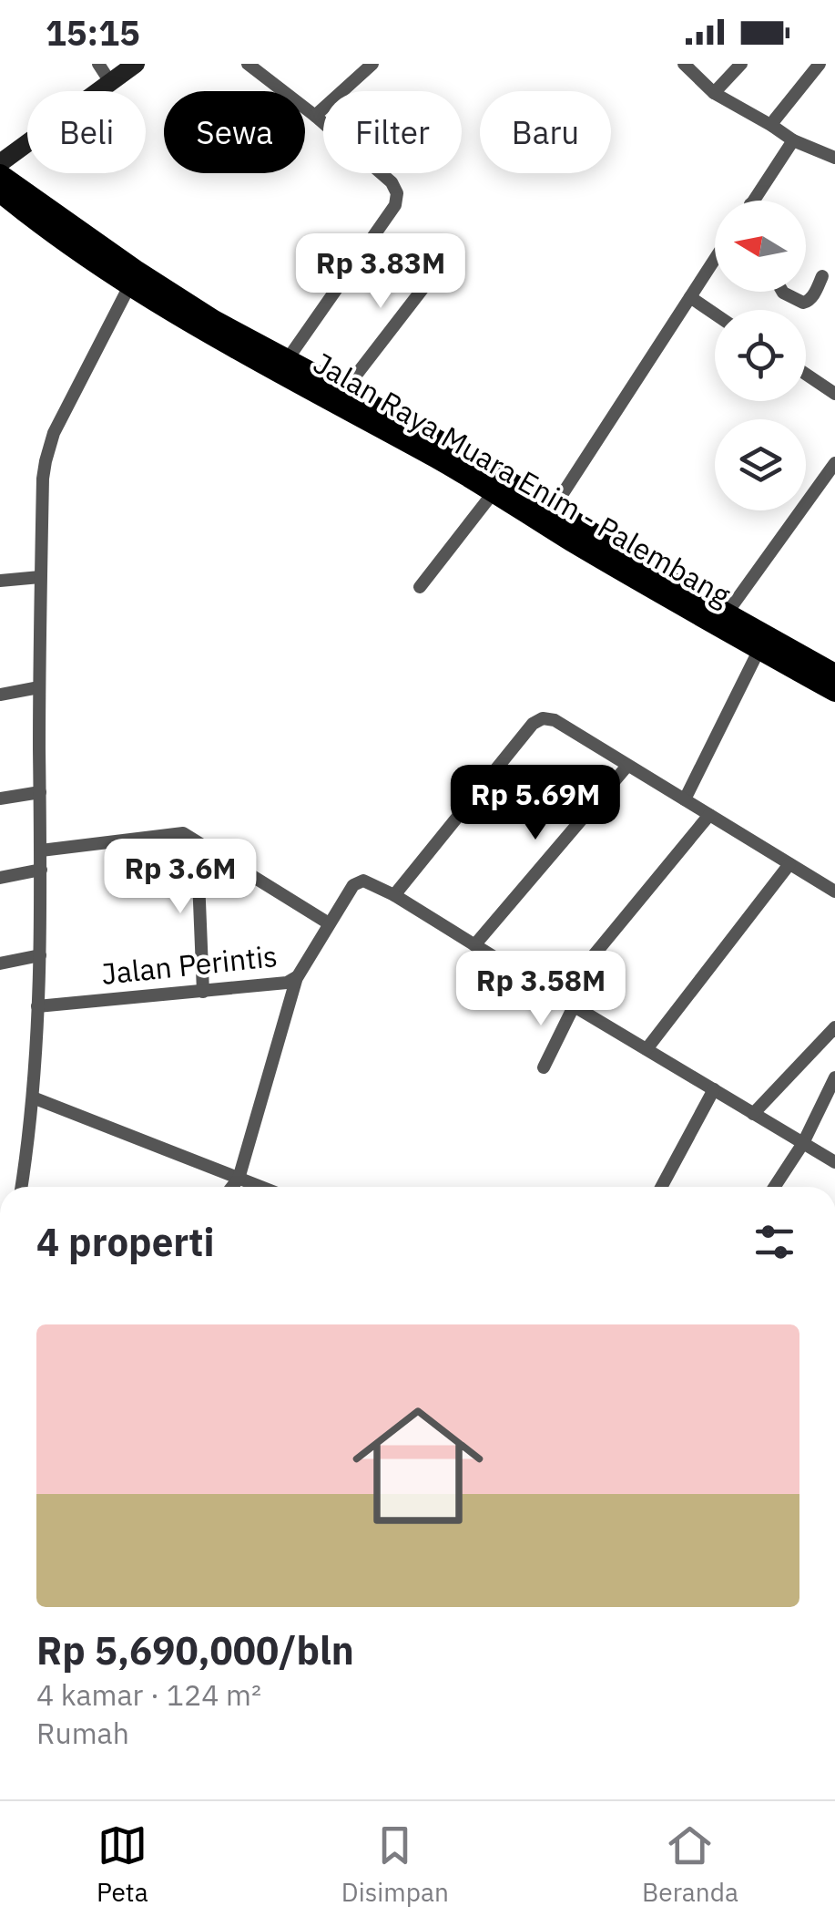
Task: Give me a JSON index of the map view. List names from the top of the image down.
{
  "streets": {
    "main road": ["Jalan Raya Muara Enim - Palembang"],
    "street": ["Jalan Perintis"]
  },
  "north": "left",
  "page": {
    "status": "15:15",
    "chip": [
      "Beli",
      "Sewa",
      "Filter",
      "Baru"
    ],
    "price": [
      "Rp 3.83M",
      "Rp 5.69M",
      "Rp 3.6M",
      "Rp 3.58M"
    ],
    "heading": "4 properti",
    "list": [
      {
        "name": "Rp 5,690,000/bln",
        "note": "4 kamar · 124 m² · Rumah"
      }
    ],
    "tabs": ["Peta", "Disimpan", "Beranda"]
  }
}
